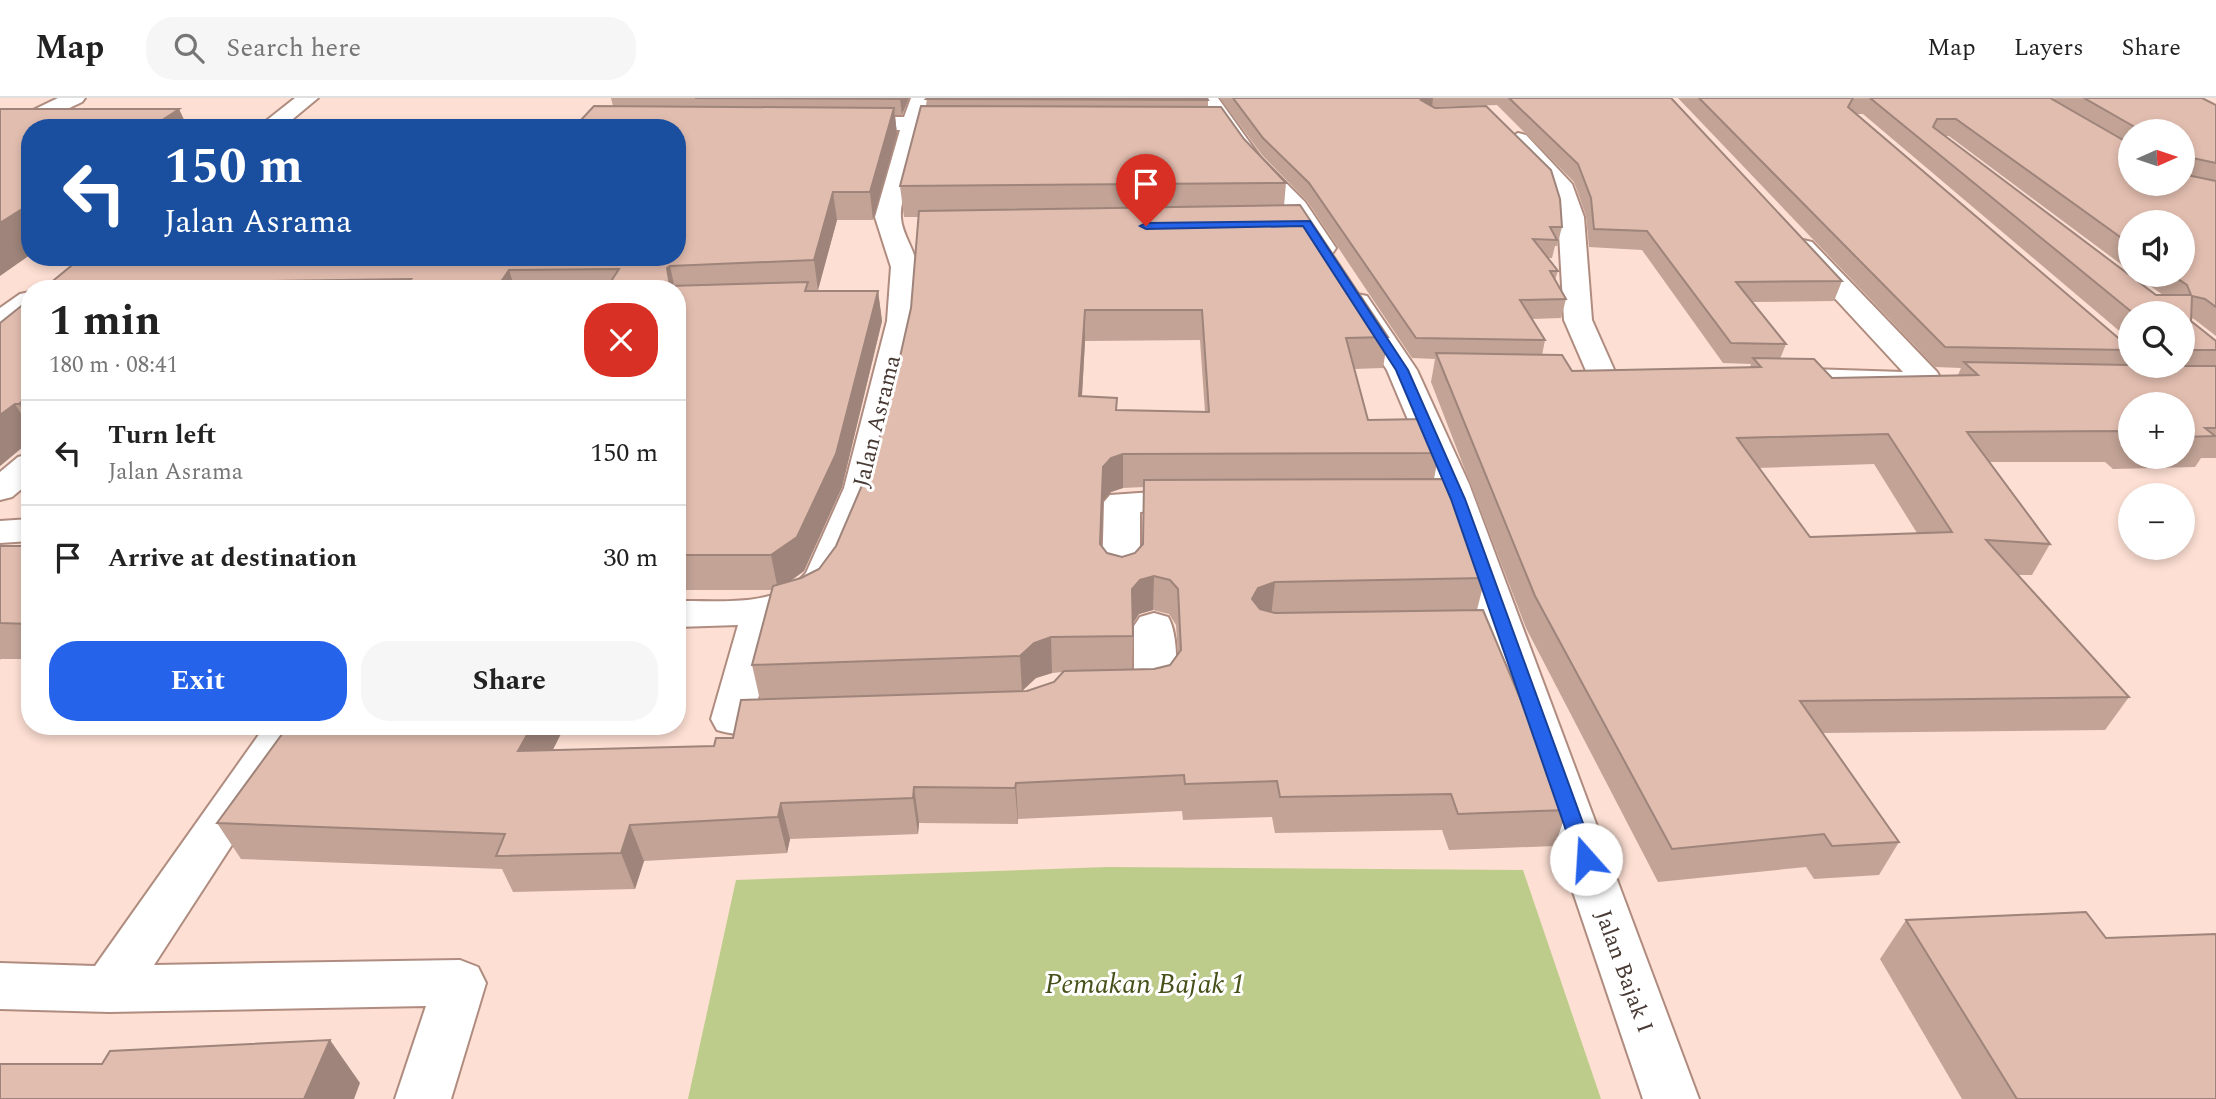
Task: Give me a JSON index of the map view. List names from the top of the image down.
{
  "streets": {
    "street": ["Jalan Asrama", "Jalan Bajak I"]
  },
  "parks": ["Pemakan Bajak 1"],
  "north": "right",
  "page": {
    "header": "Map",
    "search": "Search here",
    "nav": ["Map", "Layers", "Share"],
    "map_buttons": ["+", "−"],
    "turn": ["150 m", "Jalan Asrama"],
    "heading": ["1 min", "180 m · 08:41"],
    "list": [
      {
        "name": "Turn left",
        "note": "Jalan Asrama",
        "value": "150 m"
      },
      {
        "name": "Arrive at destination",
        "value": "30 m"
      }
    ],
    "buttons": ["Exit", "Share"]
  }
}
